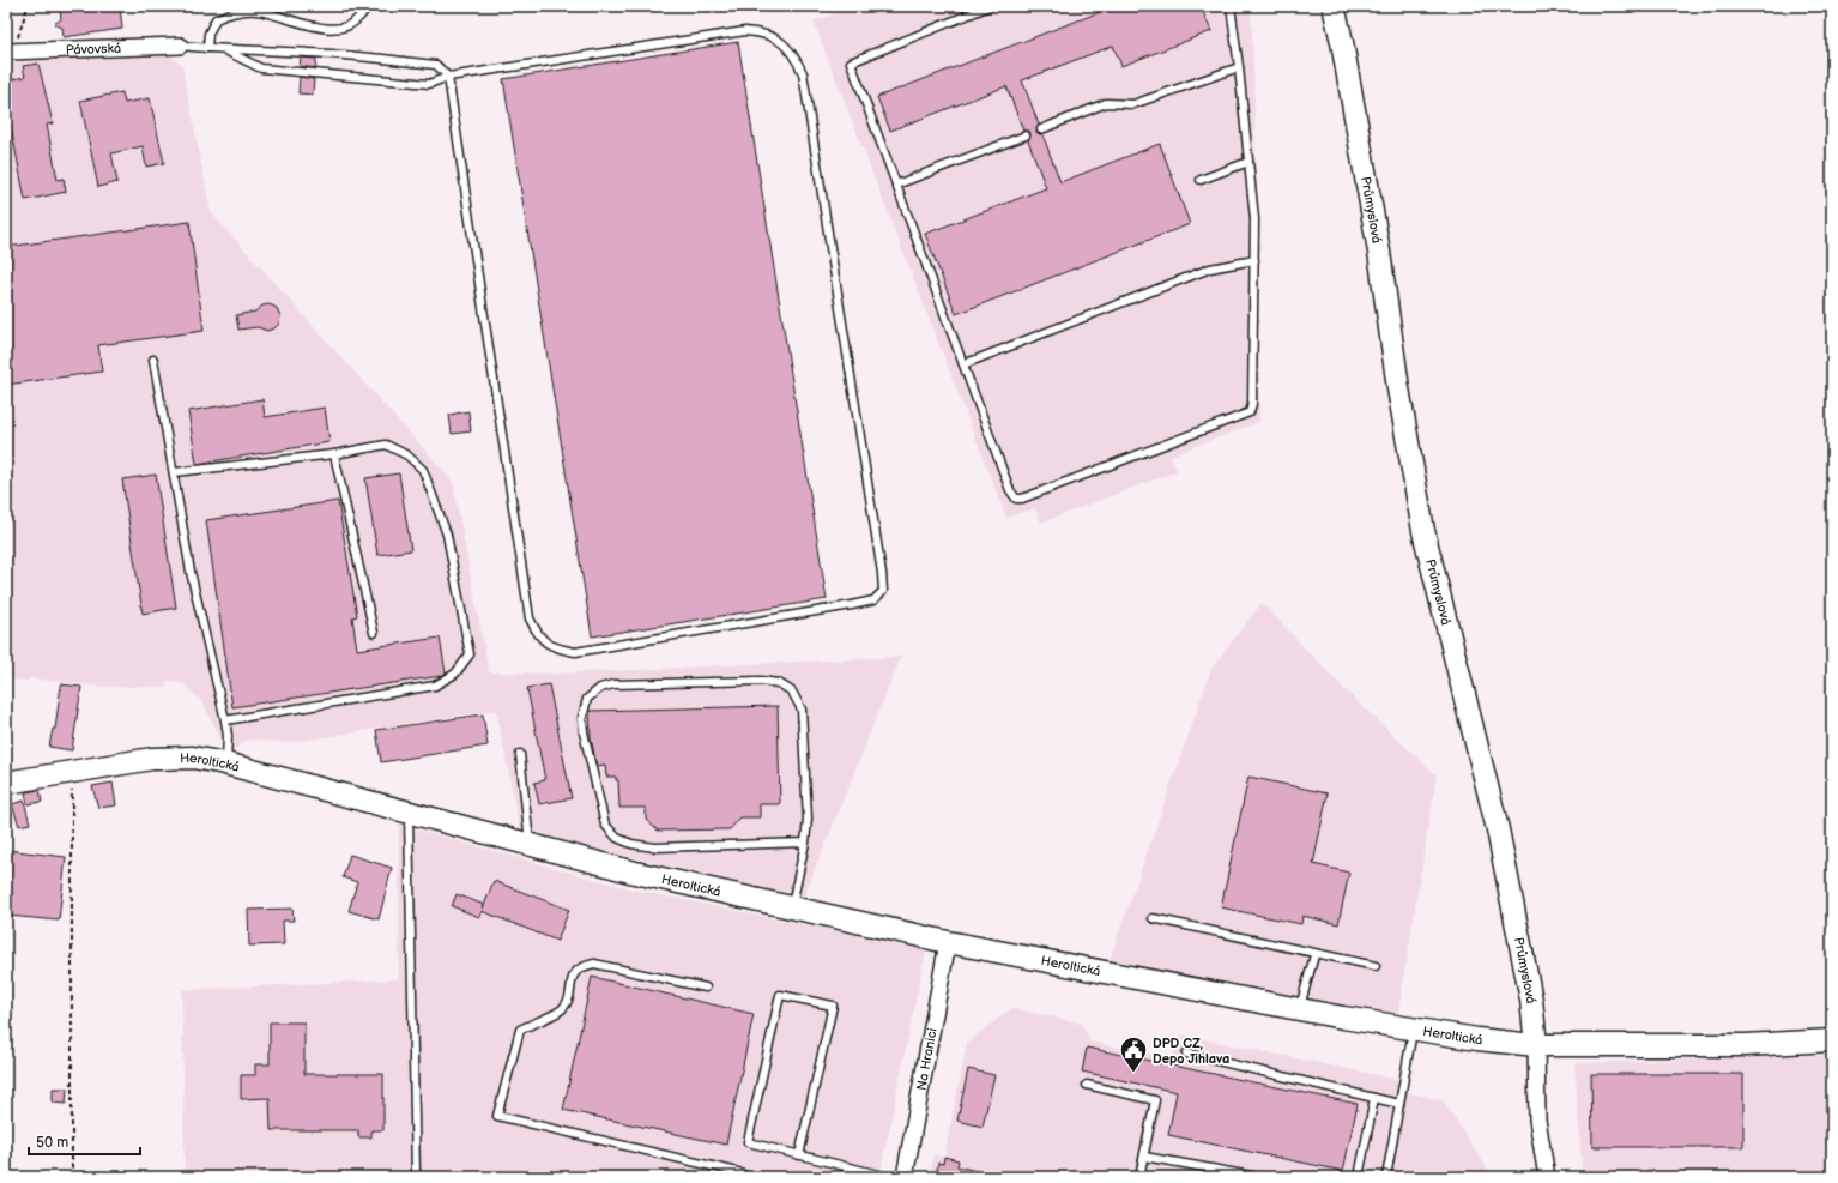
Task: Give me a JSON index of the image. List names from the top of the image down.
{
  "streets": {
    "street": [
      "Pávovská",
      "Průmyslová",
      "Heroltická",
      "Na Hranici"
    ]
  },
  "crossings": [
    ["Průmyslová", "Heroltická"],
    ["Heroltická", "Na Hranici"]
  ],
  "places": {
    "public building": ["DPD CZ, Depo Jihlava"]
  },
  "scale_bar": "50 m"
}
